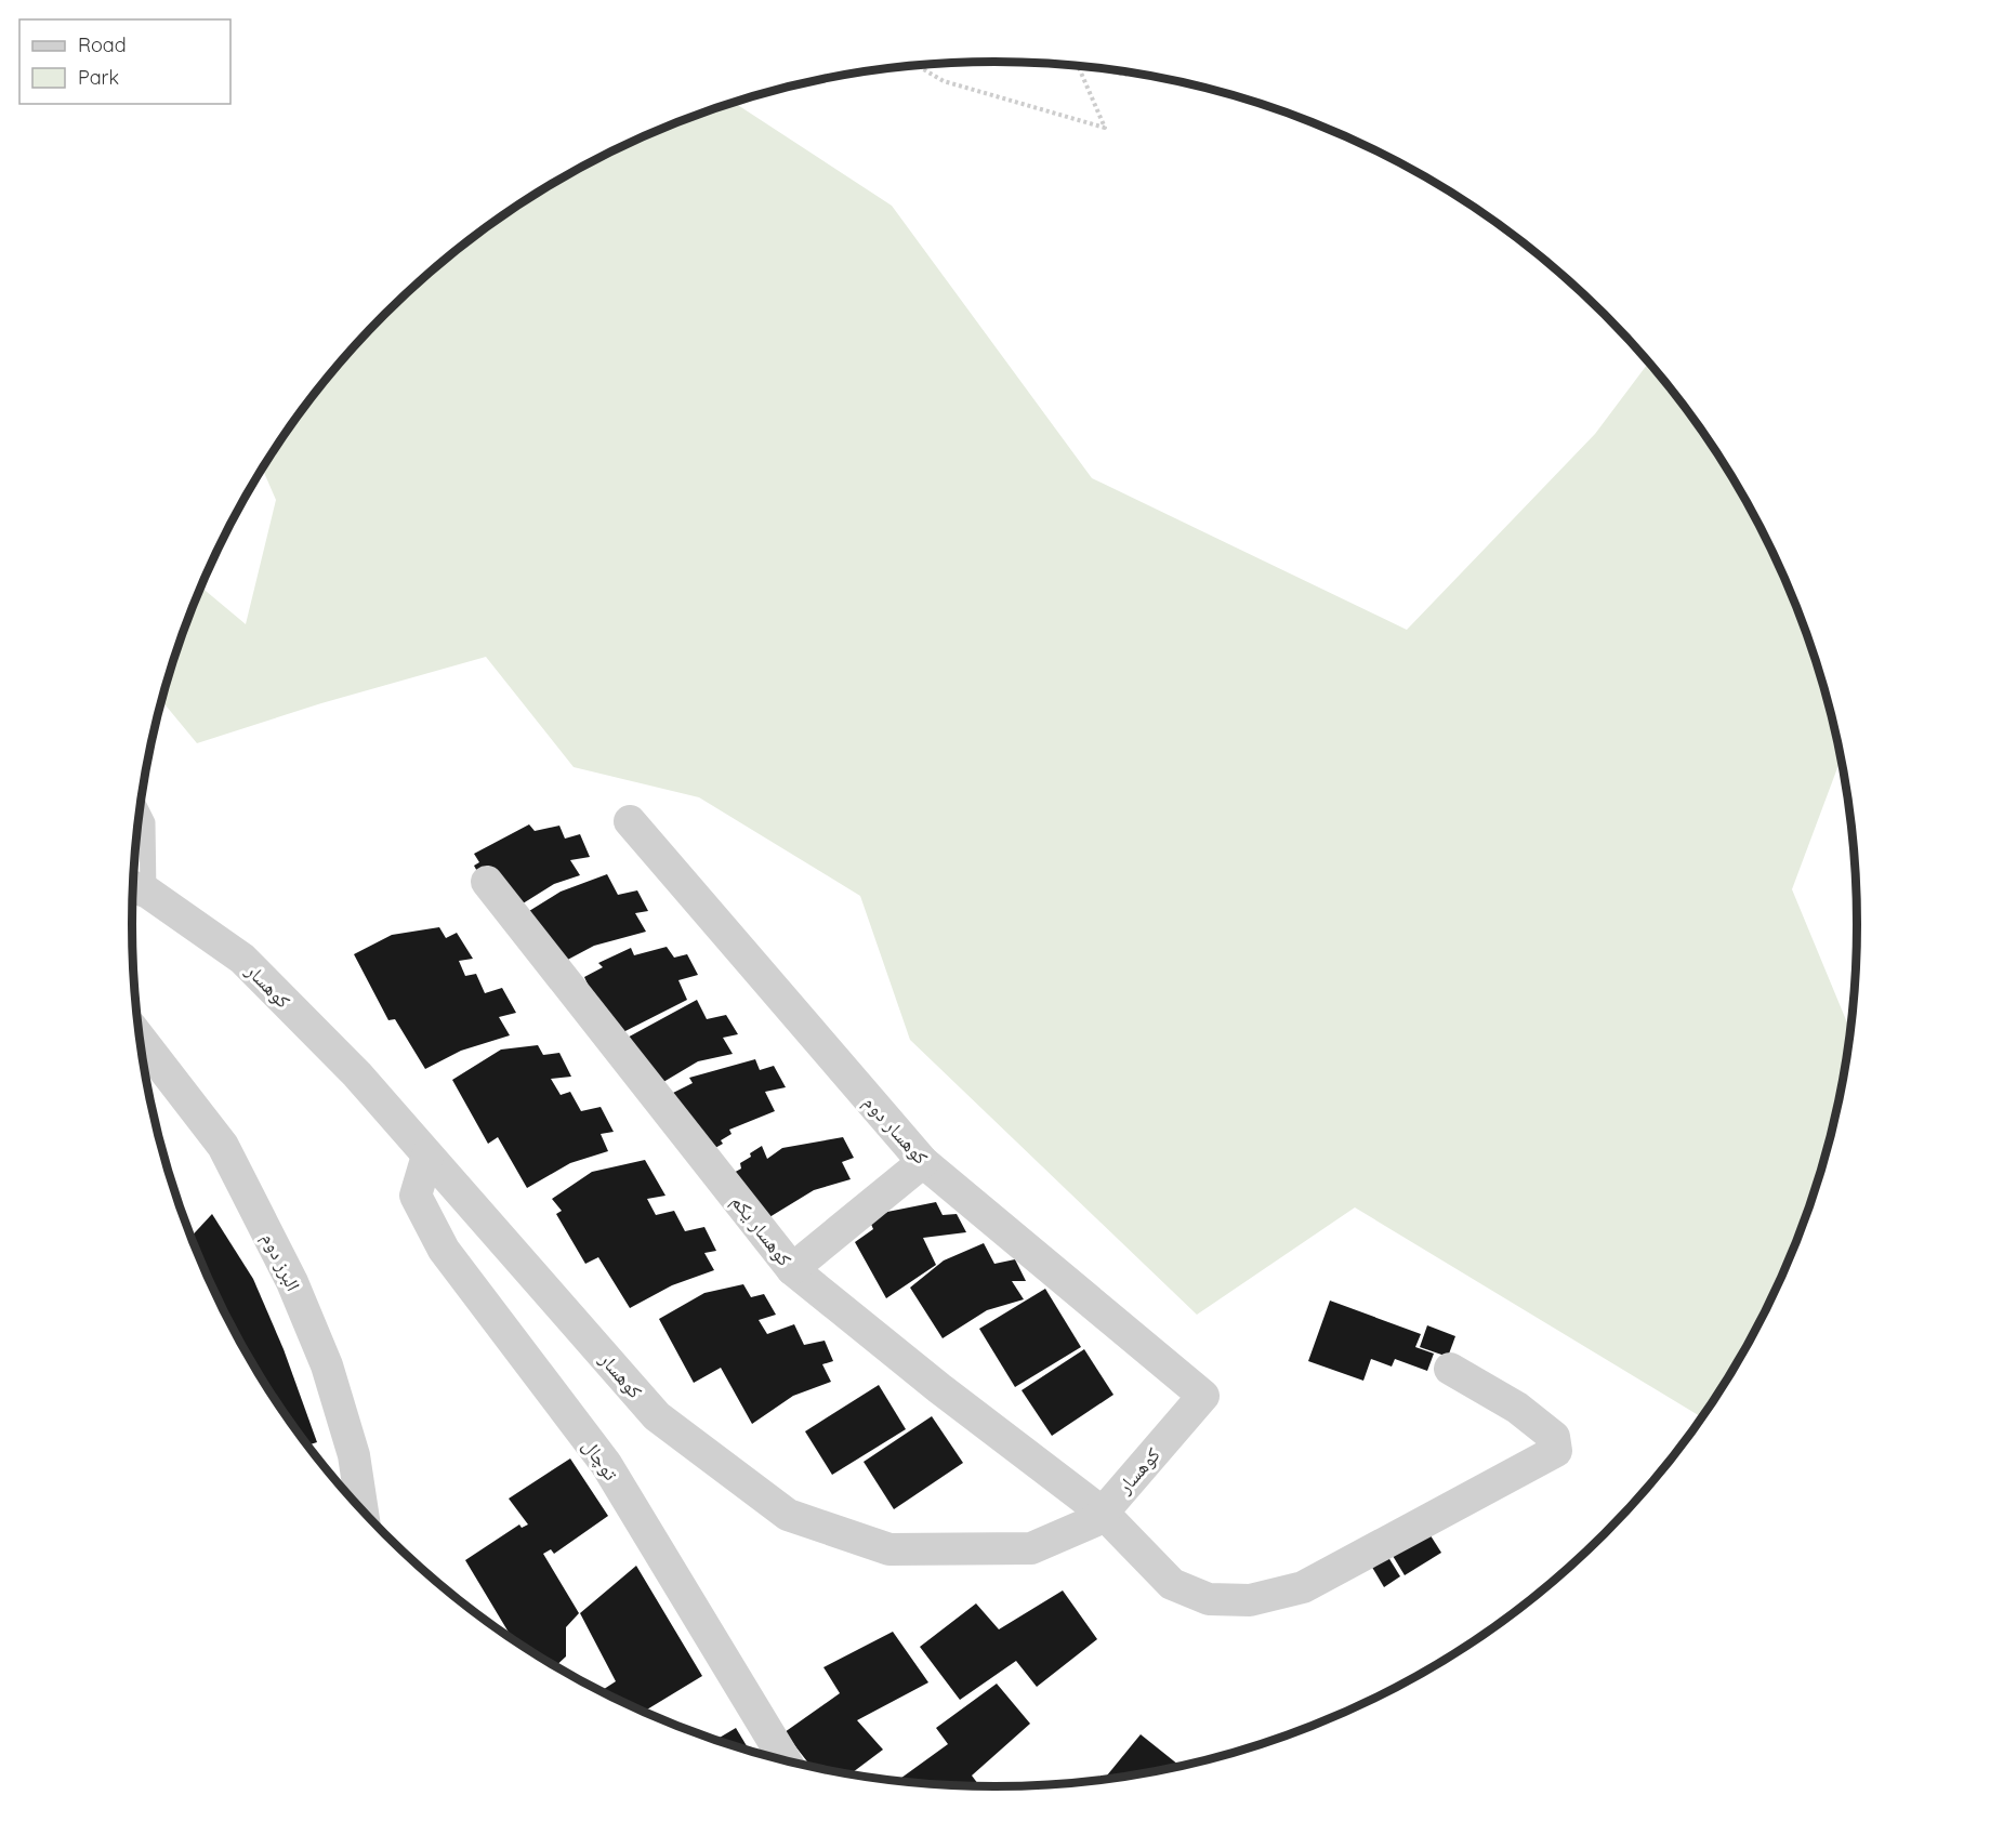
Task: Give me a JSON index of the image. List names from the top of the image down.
{
  "streets": {
    "street": [
      "کوهسار",
      "کوهسار دوم",
      "کوهسار یکم",
      "البرز دوم",
      "توچال"
    ]
  },
  "crossings": [
    ["کوهسار", "کوهسار دوم"],
    ["کوهسار", "کوهسار یکم"],
    ["کوهسار", "توچال"]
  ],
  "legend": ["Road", "Park"]
}
